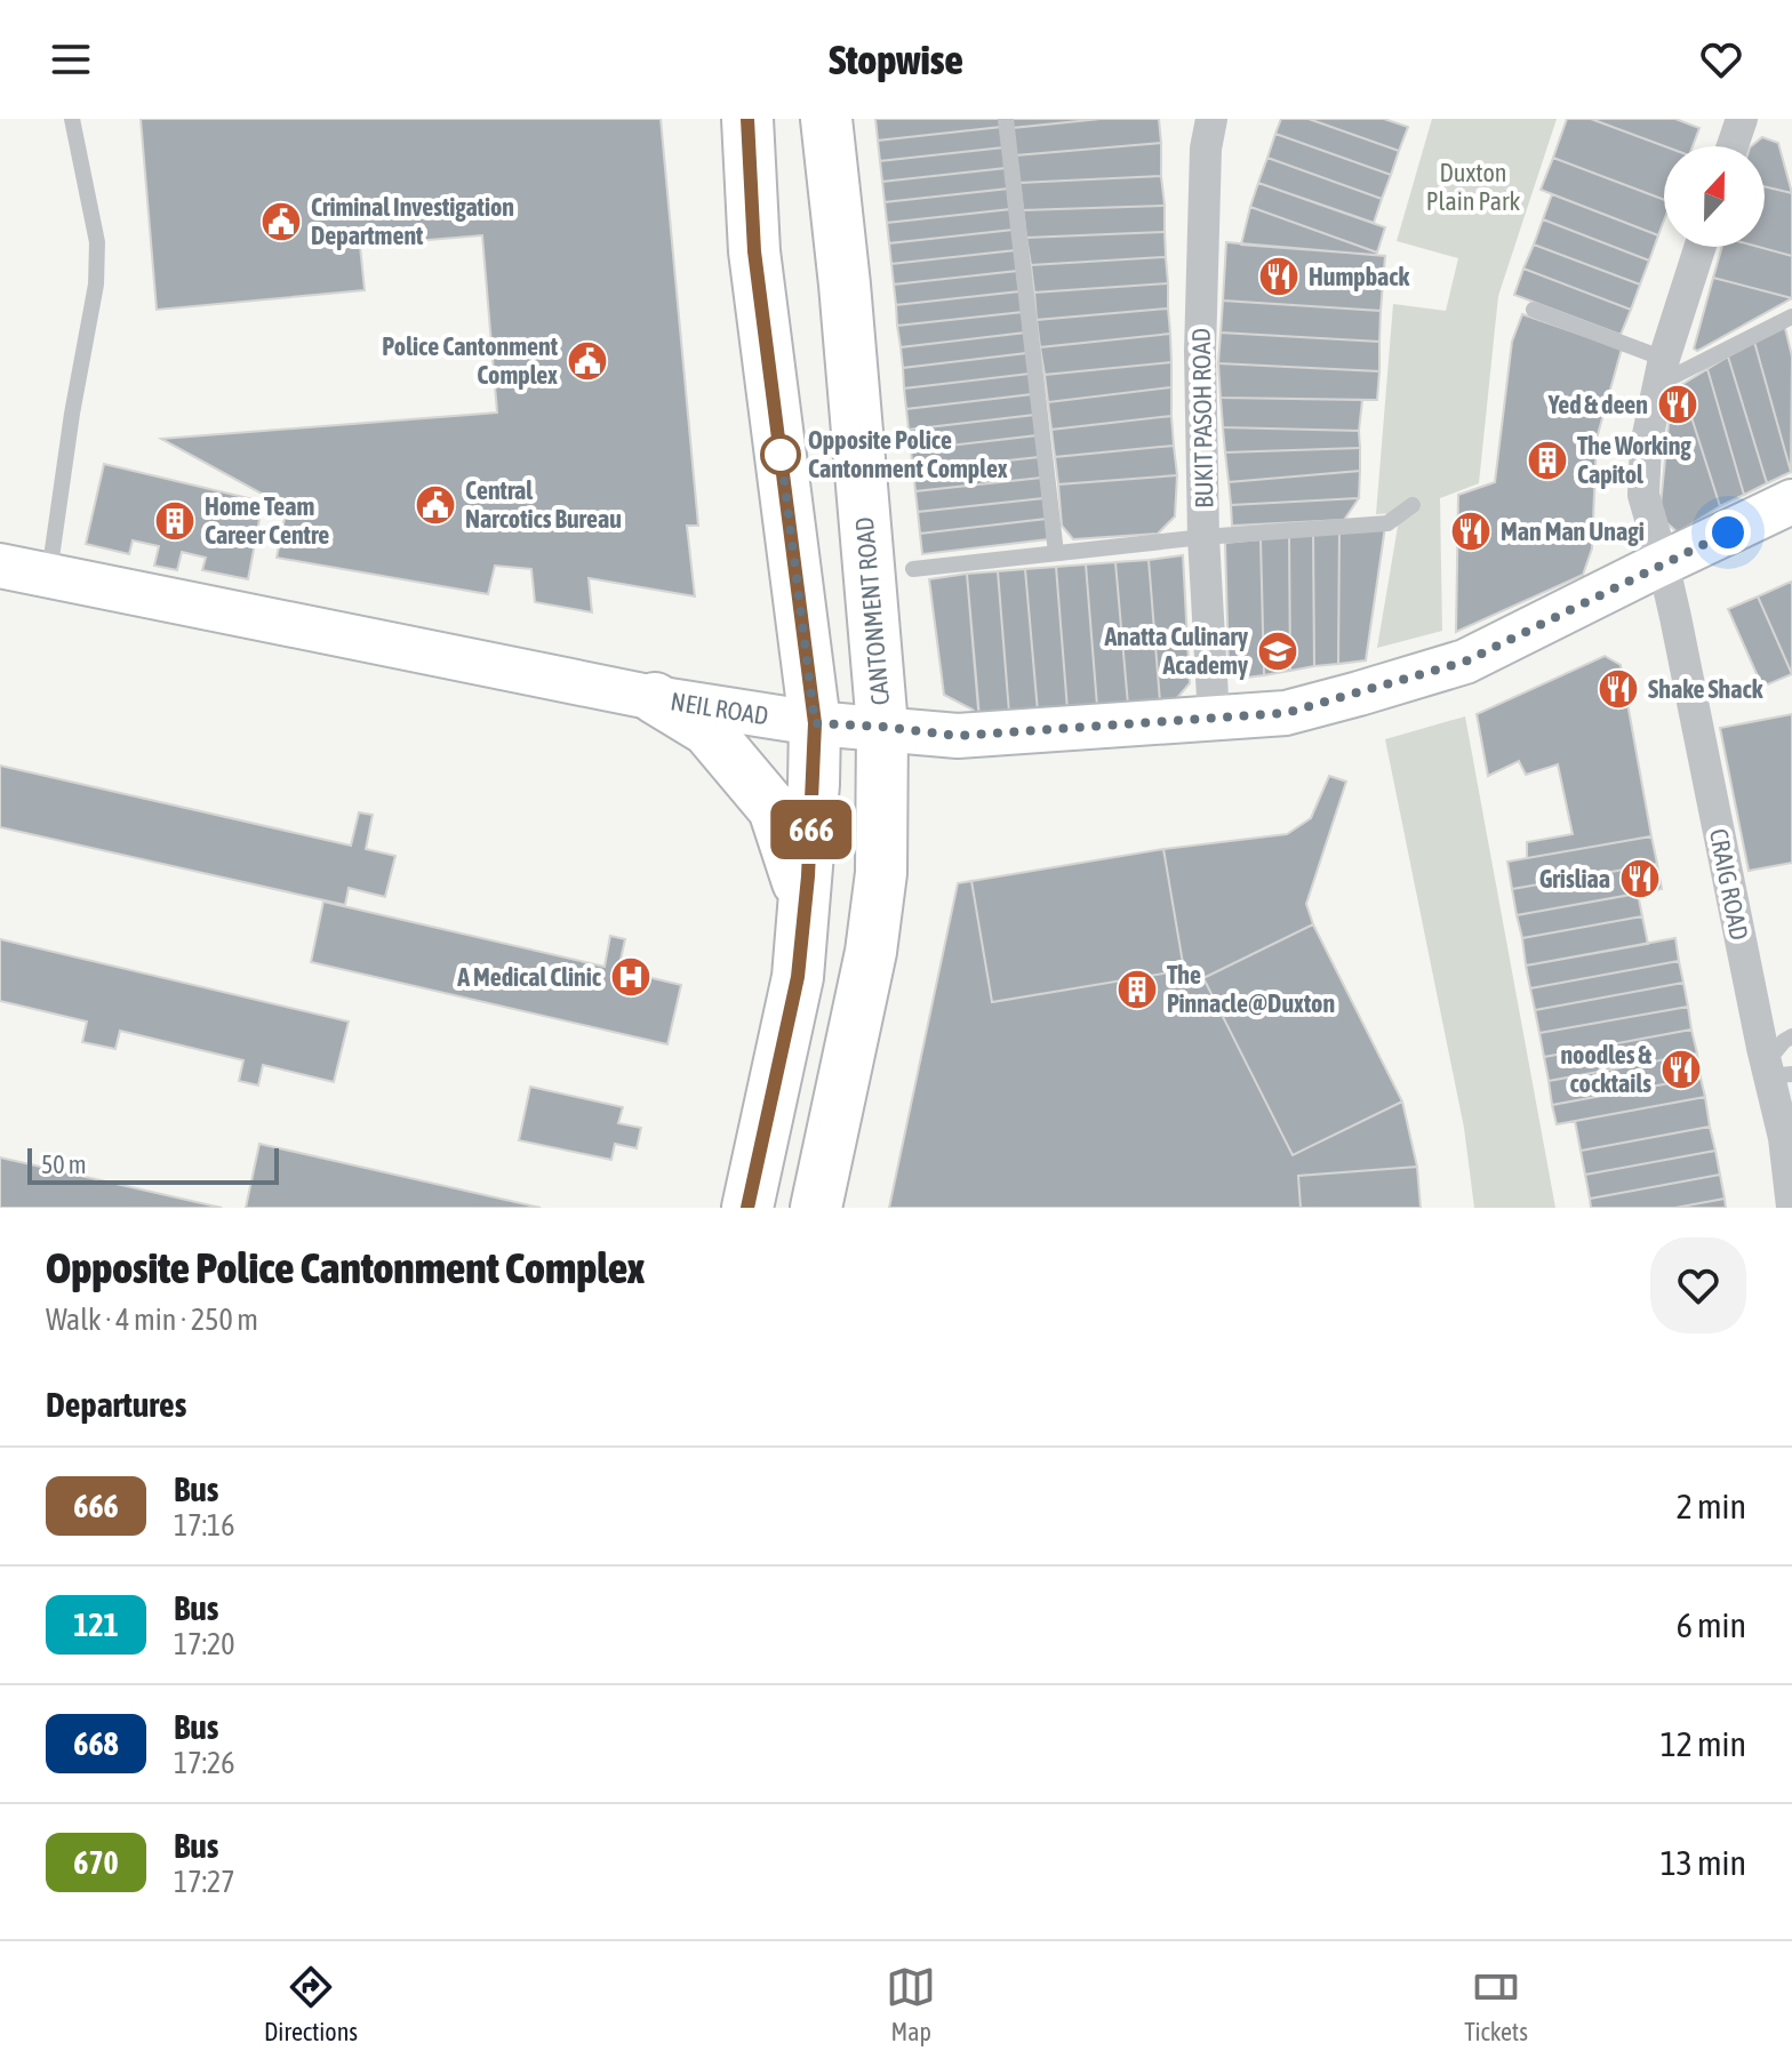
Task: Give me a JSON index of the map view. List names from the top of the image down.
{
  "streets": {
    "main road": ["CANTONMENT ROAD", "NEIL ROAD"],
    "street": ["BUKIT PASOH ROAD", "CRAIG ROAD"]
  },
  "crossings": [
    ["BUKIT PASOH ROAD", "NEIL ROAD"],
    ["CANTONMENT ROAD", "NEIL ROAD"],
    ["NEIL ROAD", "CRAIG ROAD"]
  ],
  "parks": ["Duxton Plain Park"],
  "places": {
    "public building": ["Criminal Investigation Department", "Police Cantonment Complex", "Central Narcotics Bureau"],
    "restaurant": [
      "Humpback",
      "Yed & deen",
      "Man Man Unagi",
      "Shake Shack",
      "Grisliaa",
      "noodles & cocktails"
    ],
    "other": ["Opposite Police Cantonment Complex"],
    "building": ["The Working Capitol", "Home Team Career Centre", "The Pinnacle@Duxton"],
    "school or university": ["Anatta Culinary Academy"],
    "hospital": ["A Medical Clinic"]
  },
  "lines": ["bus line 666"],
  "scale_bar": "50 m",
  "north": "top",
  "page": {
    "header": "Stopwise",
    "on_map": "666",
    "scale": "50 m",
    "heading": [
      ["Opposite Police Cantonment Complex", "Walk · 4 min · 250 m"],
      "Departures"
    ],
    "list": [
      {
        "mark": "666",
        "name": "Bus",
        "note": "17:16",
        "value": "2 min"
      },
      {
        "mark": "121",
        "name": "Bus",
        "note": "17:20",
        "value": "6 min"
      },
      {
        "mark": "668",
        "name": "Bus",
        "note": "17:26",
        "value": "12 min"
      },
      {
        "mark": "670",
        "name": "Bus",
        "note": "17:27",
        "value": "13 min"
      }
    ],
    "tabs": ["Directions", "Map", "Tickets"]
  }
}
